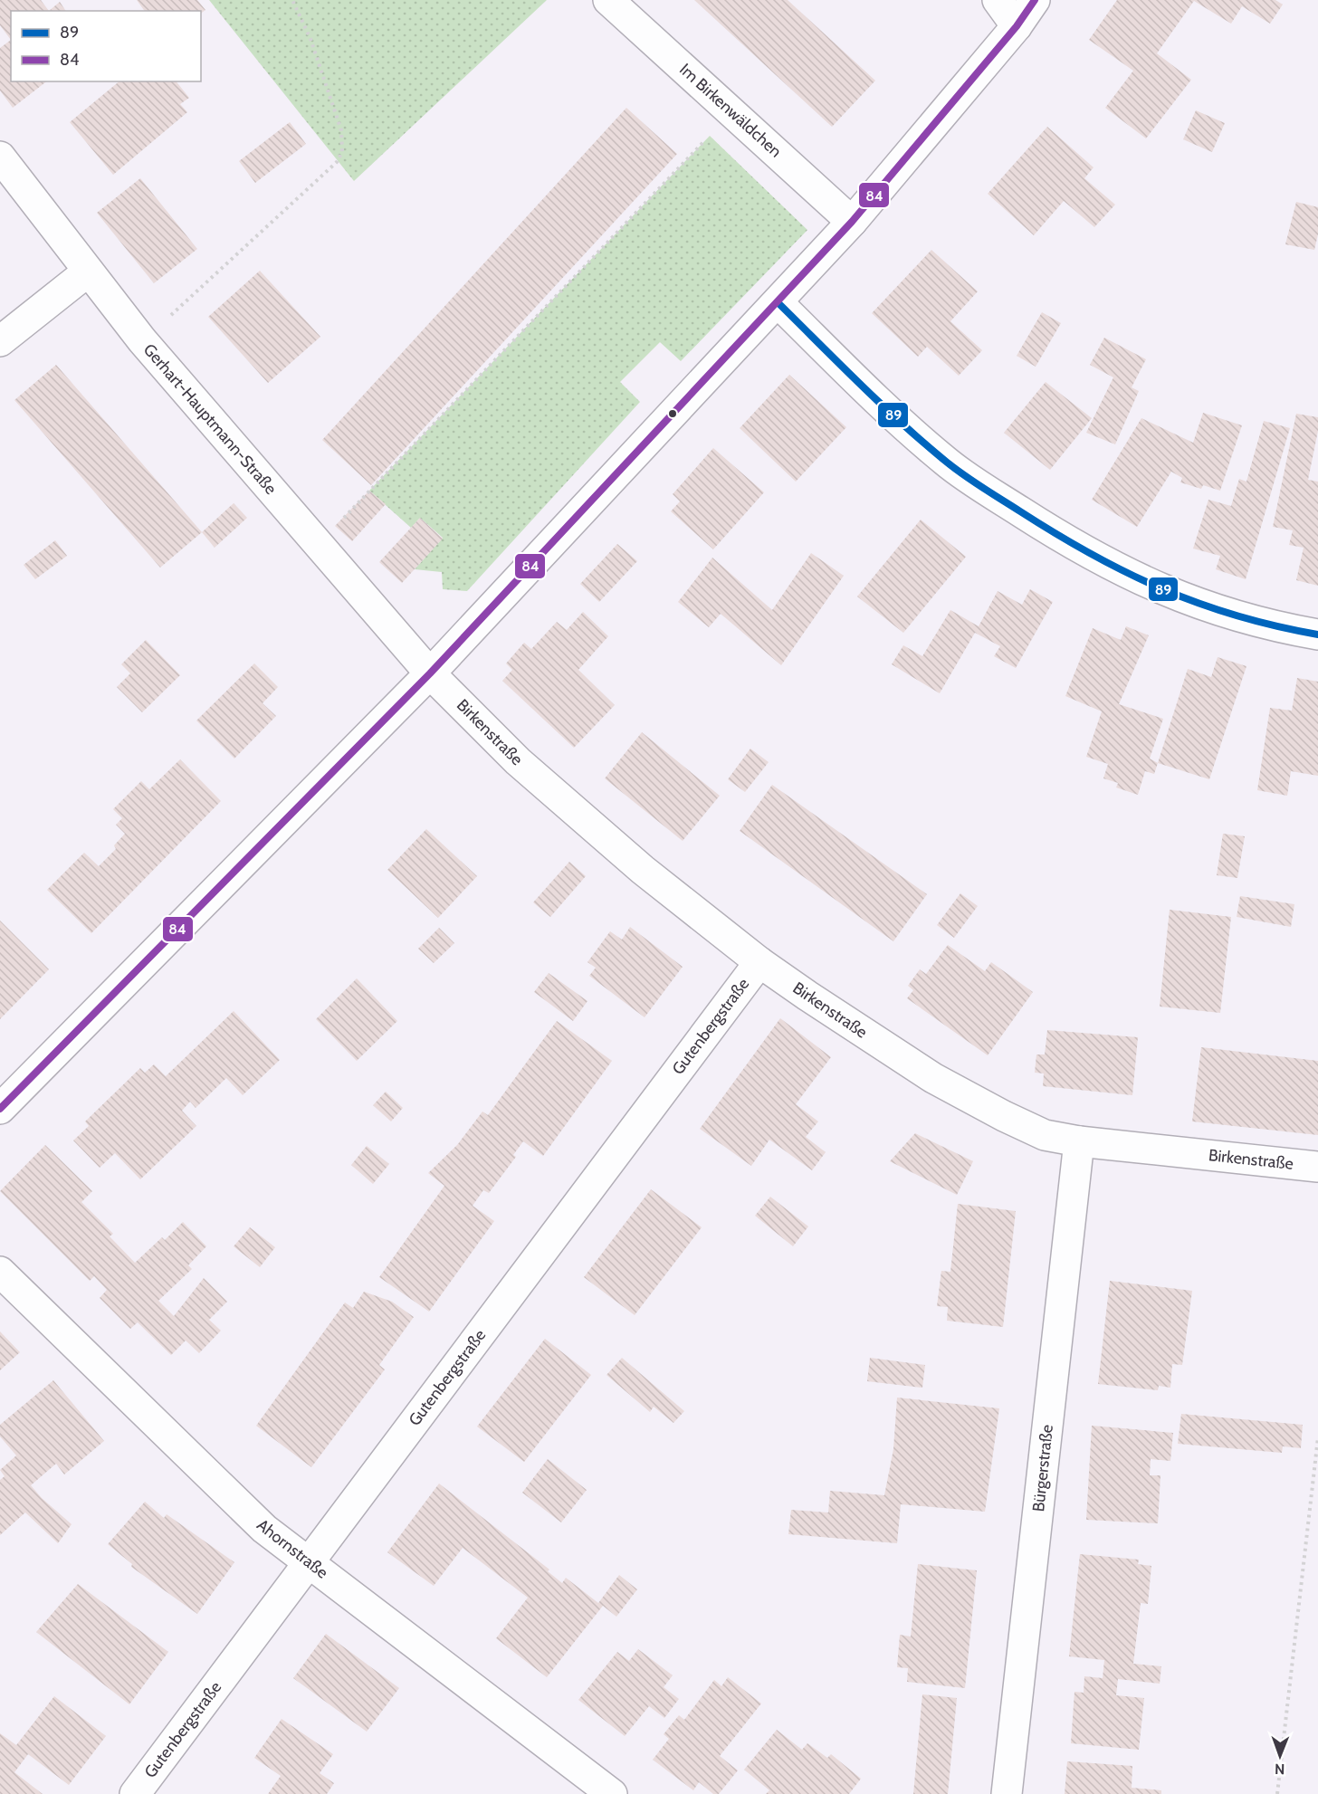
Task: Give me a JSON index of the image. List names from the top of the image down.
{
  "streets": {
    "street": [
      "Im Birkenwäldchen",
      "Gerhart-Hauptmann-Straße",
      "Birkenstraße",
      "Gutenbergstraße",
      "Bürgerstraße",
      "Ahornstraße"
    ]
  },
  "crossings": [
    ["Gerhart-Hauptmann-Straße", "Birkenstraße"],
    ["Birkenstraße", "Gutenbergstraße"],
    ["Birkenstraße", "Bürgerstraße"],
    ["Gutenbergstraße", "Ahornstraße"]
  ],
  "lines": ["transit line 84", "transit line 89"],
  "legend": ["89", "84"],
  "north": "bottom"
}
